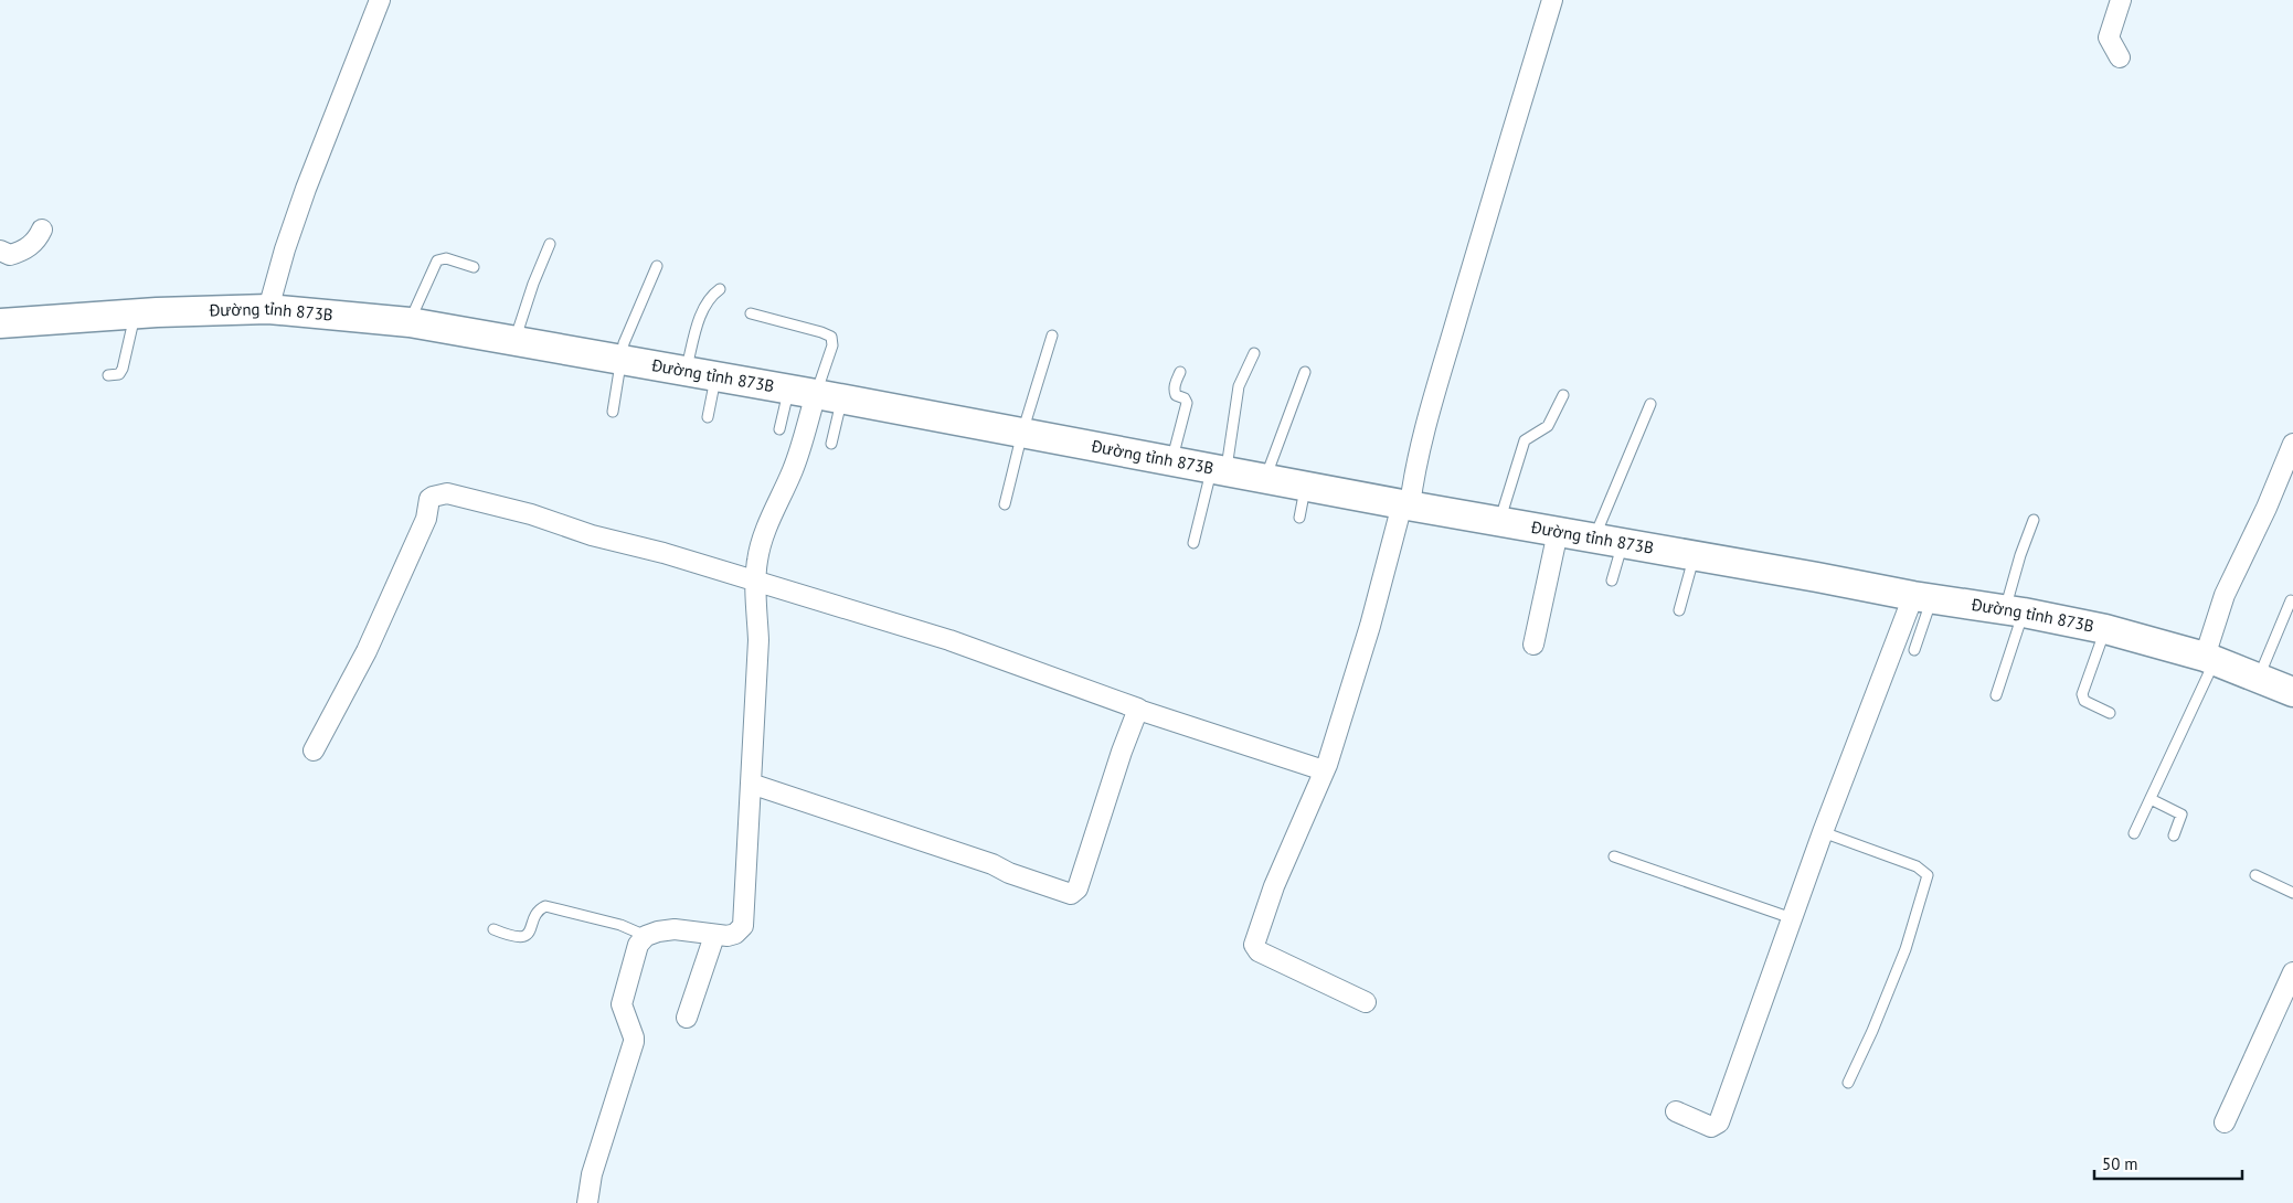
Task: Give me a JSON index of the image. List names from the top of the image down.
{
  "streets": {
    "main road": ["Đường tỉnh 873B"]
  },
  "scale_bar": "50 m"
}
